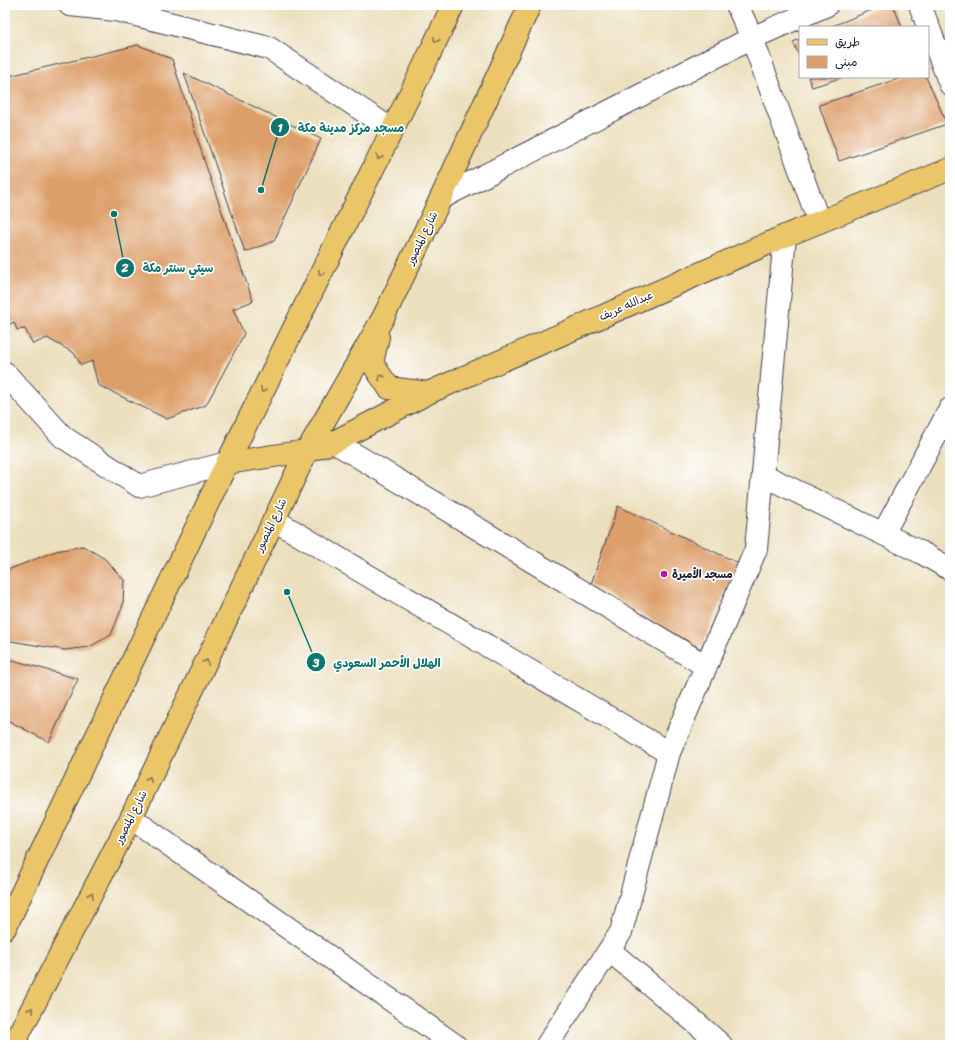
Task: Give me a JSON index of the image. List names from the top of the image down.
{
  "streets": {
    "main road": ["شارع المنصور", "عبدالله عريف"]
  },
  "crossings": [
    ["شارع المنصور", "عبدالله عريف"]
  ],
  "places": [
    "مسجد مركز مدينة مكة",
    "سيتي سنتر مكة",
    "مسجد الأميرة",
    "الهلال الأحمر السعودي"
  ],
  "legend": ["طريق", "مبنى"]
}
